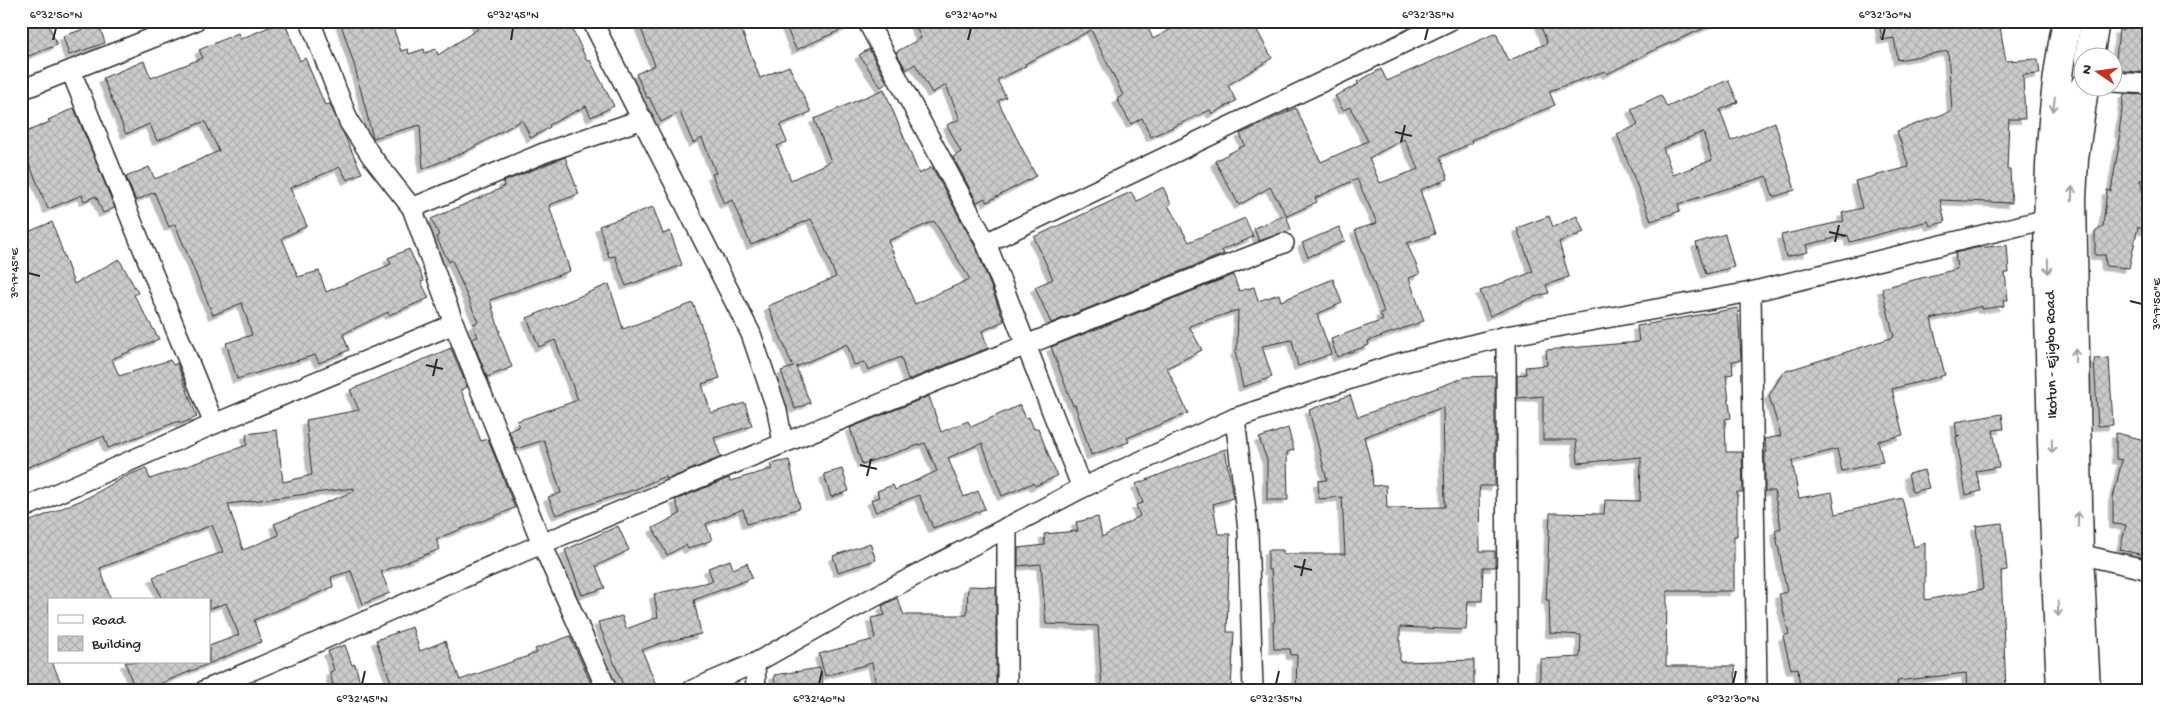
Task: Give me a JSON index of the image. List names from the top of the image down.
{
  "streets": {
    "main road": ["Ikotun - Ejigbo Road"]
  },
  "legend": ["Road", "Building"],
  "north": "left",
  "coordinates": [
    "6°32'50\"N",
    "6°32'45\"N",
    "6°32'40\"N",
    "6°32'35\"N",
    "6°32'30\"N",
    "3°17'45\"E",
    "3°17'50\"E"
  ]
}
